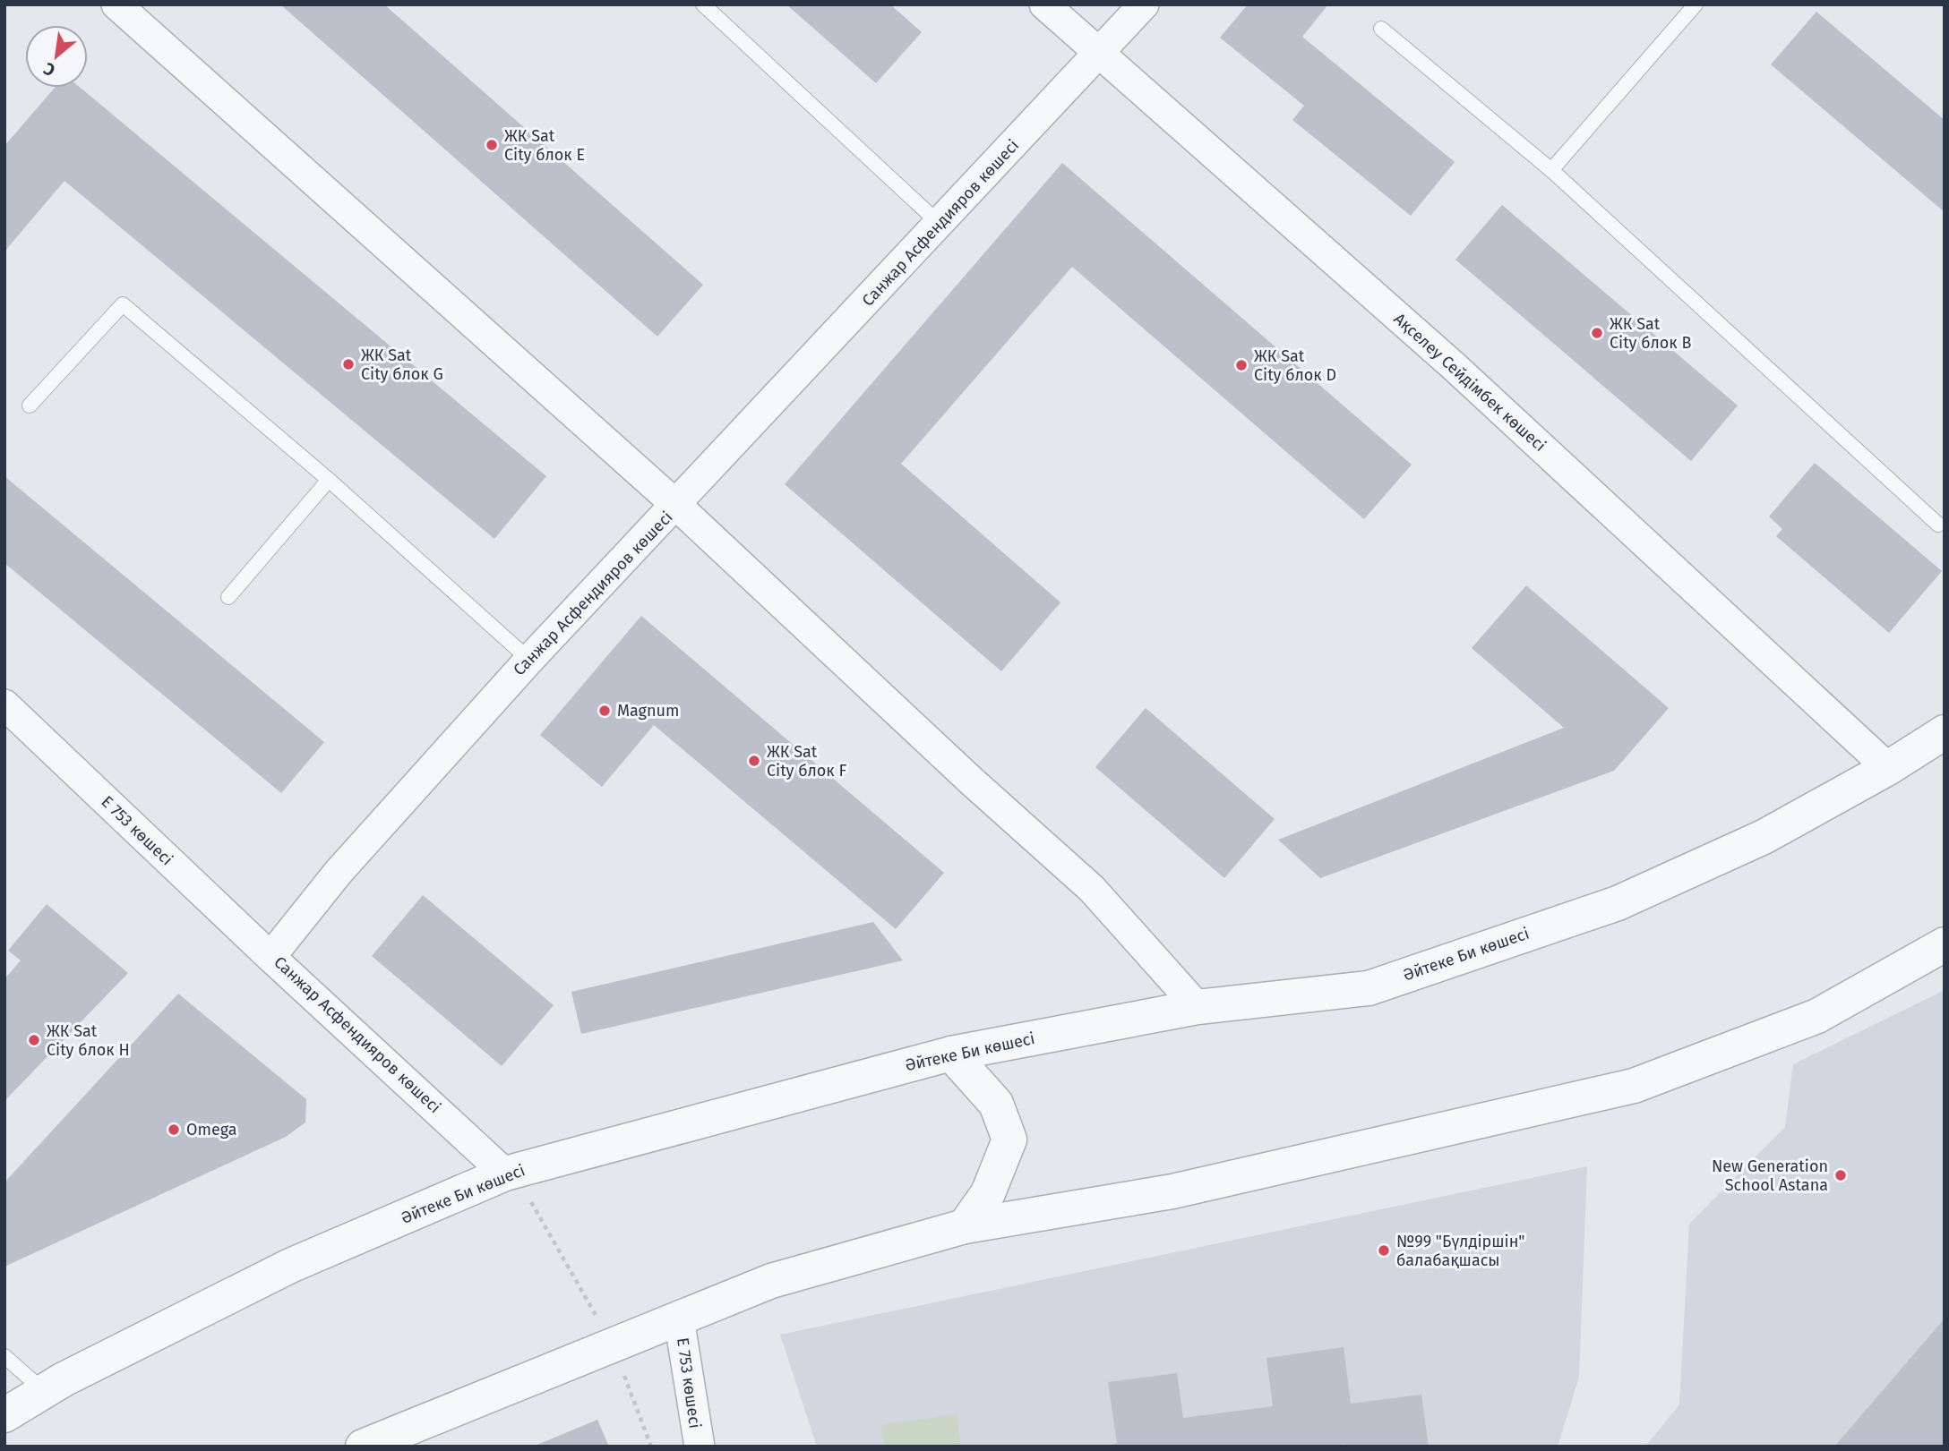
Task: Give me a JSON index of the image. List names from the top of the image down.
{
  "streets": {
    "street": [
      "Санжар Асфендияров көшесі",
      "Ақселеу Сейдімбек көшесі",
      "Е 753 көшесі",
      "Әйтеке Би көшесі"
    ]
  },
  "crossings": [
    ["Санжар Асфендияров көшесі", "Ақселеу Сейдімбек көшесі"],
    ["Санжар Асфендияров көшесі", "Е 753 көшесі"],
    ["Санжар Асфендияров көшесі", "Әйтеке Би көшесі"],
    ["Ақселеу Сейдімбек көшесі", "Әйтеке Би көшесі"]
  ],
  "places": [
    "ЖК Sat City блок E",
    "ЖК Sat City блок B",
    "ЖК Sat City блок G",
    "ЖК Sat City блок D",
    "Magnum",
    "ЖК Sat City блок F",
    "ЖК Sat City блок H",
    "Omega",
    "New Generation School Astana",
    "№99 \"Бүлдіршін\" балабақшасы"
  ],
  "north": "bottom left"
}
